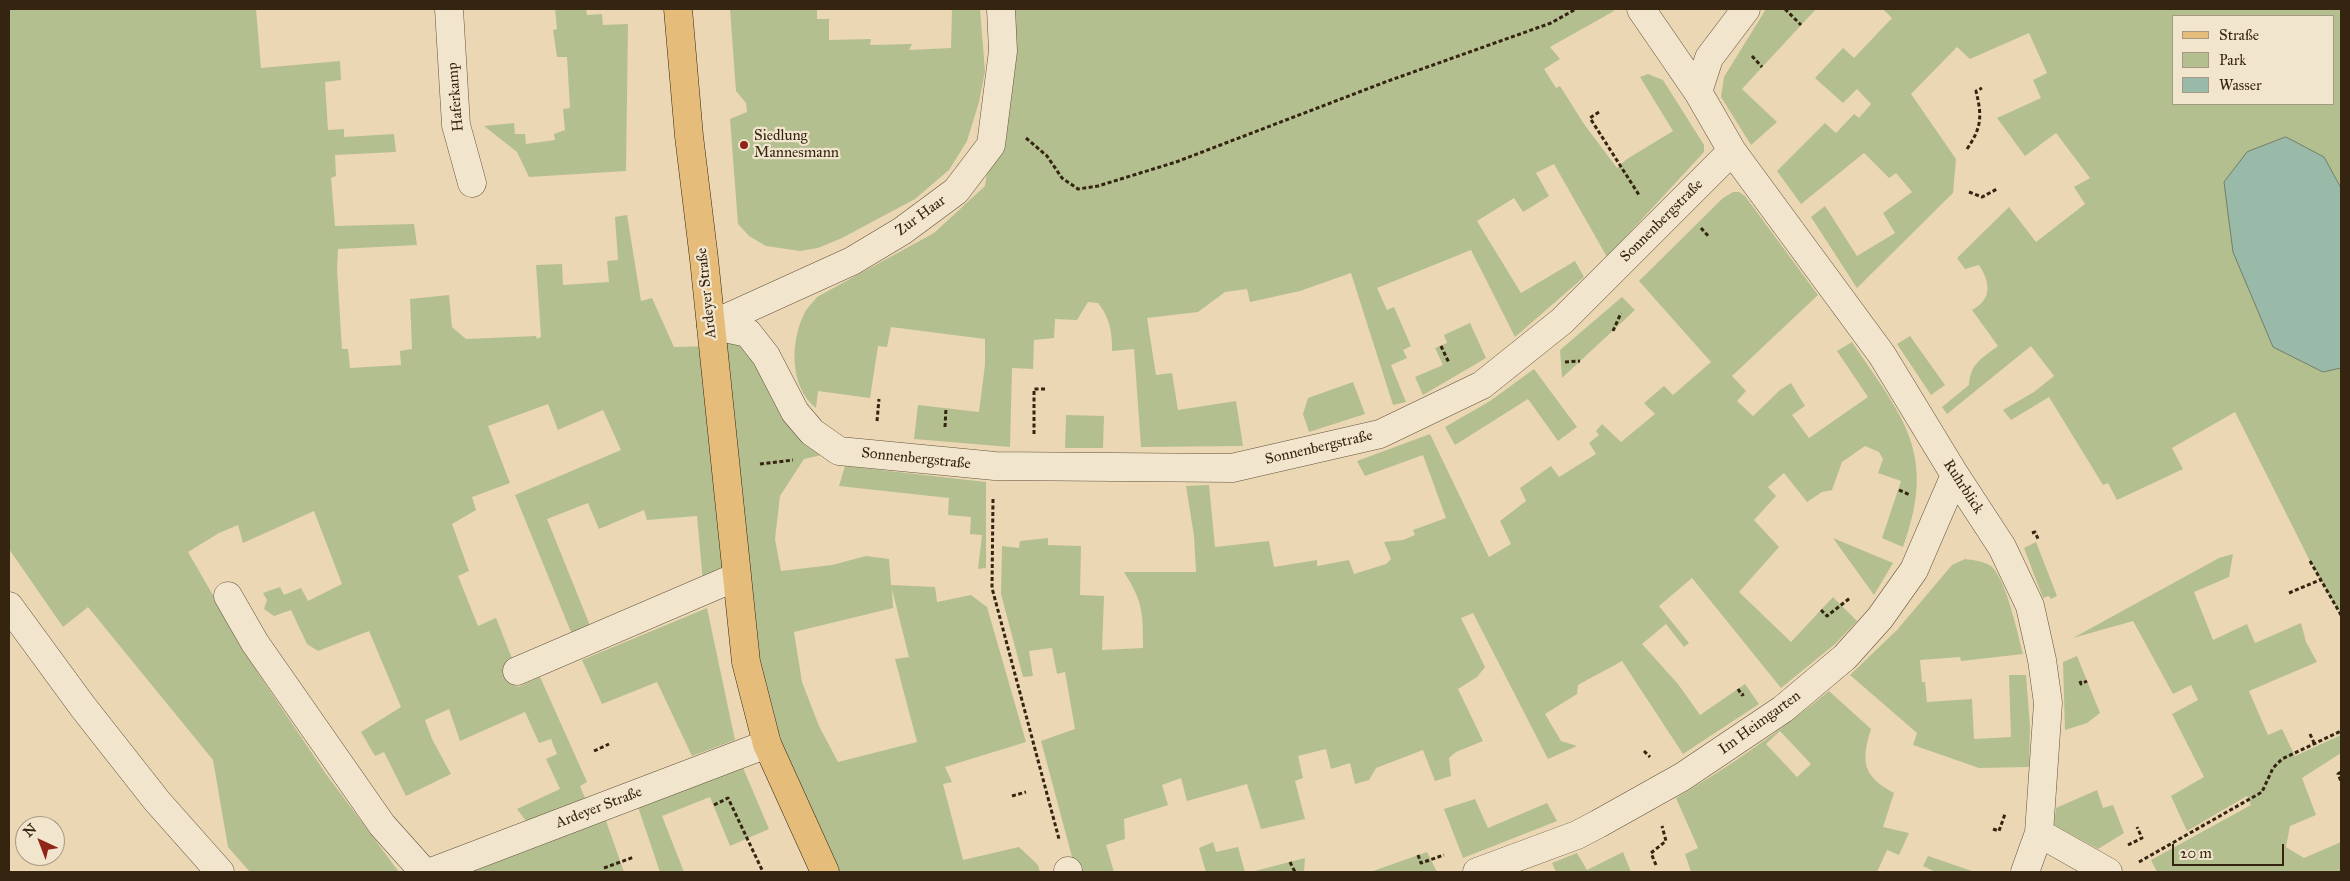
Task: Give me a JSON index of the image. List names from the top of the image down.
{
  "streets": {
    "main road": ["Ardeyer Straße"],
    "street": [
      "Haferkamp",
      "Zur Haar",
      "Sonnenbergstraße",
      "Ruhrblick",
      "Im Heimgarten"
    ]
  },
  "crossings": [
    ["Zur Haar", "Sonnenbergstraße"],
    ["Zur Haar", "Ardeyer Straße"],
    ["Sonnenbergstraße", "Ardeyer Straße"],
    ["Sonnenbergstraße", "Ruhrblick"],
    ["Ruhrblick", "Im Heimgarten"]
  ],
  "places": ["Siedlung Mannesmann"],
  "legend": ["Straße", "Park", "Wasser"],
  "scale_bar": "20 m",
  "north": "top left"
}
